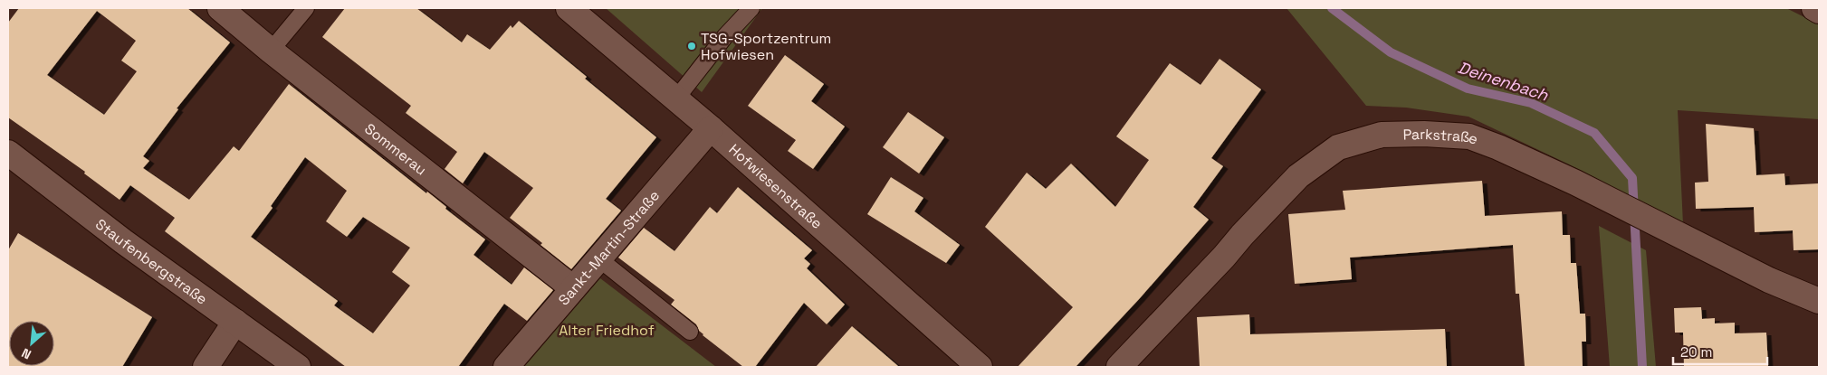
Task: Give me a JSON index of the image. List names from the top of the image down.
{
  "streets": {
    "street": [
      "Parkstraße",
      "Sommerau",
      "Hofwiesenstraße",
      "Sankt-Martin-Straße",
      "Staufenbergstraße"
    ]
  },
  "crossings": [
    ["Sommerau", "Sankt-Martin-Straße"],
    ["Hofwiesenstraße", "Sankt-Martin-Straße"]
  ],
  "water": ["Deinenbach"],
  "parks": ["Alter Friedhof"],
  "places": ["TSG-Sportzentrum Hofwiesen"],
  "scale_bar": "20 m",
  "north": "bottom left"
}
